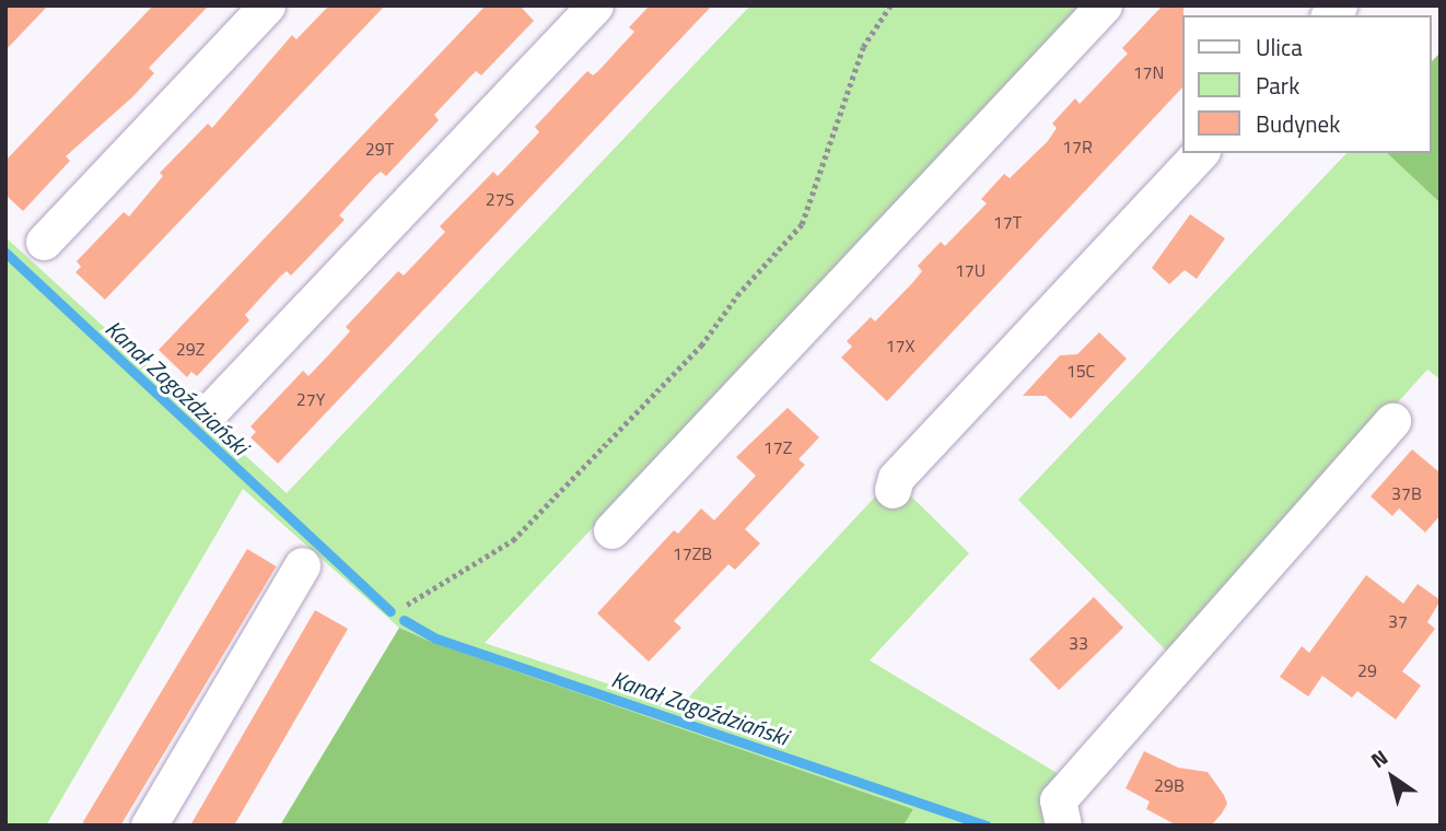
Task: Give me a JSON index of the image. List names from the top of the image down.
{
  "water": ["Kanał Zagoździański"],
  "house_numbers": [
    "17N",
    "17R",
    "29T",
    "27S",
    "17T",
    "17U",
    "17X",
    "29Z",
    "15C",
    "27Y",
    "17Z",
    "37B",
    "17ZB",
    "37",
    "33",
    "29",
    "29B"
  ],
  "legend": ["Ulica", "Park", "Budynek"],
  "north": "top left"
}
